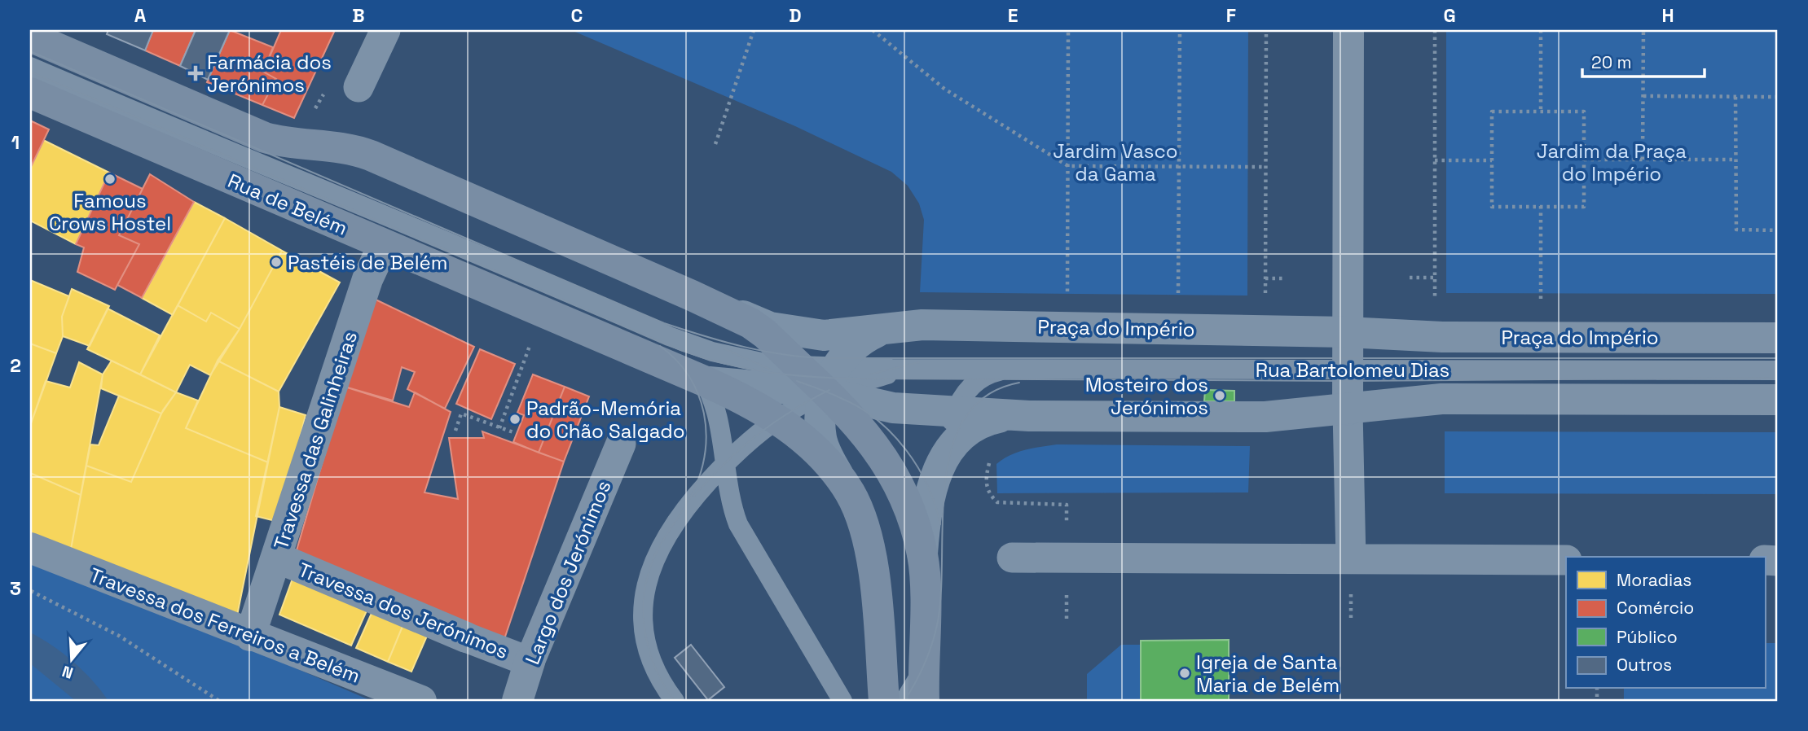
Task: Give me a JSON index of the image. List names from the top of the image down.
{
  "streets": {
    "main road": ["Rua de Belém"],
    "street": [
      "Praça do Império",
      "Travessa das Galinheiras",
      "Largo dos Jerónimos",
      "Travessa dos Jerónimos",
      "Travessa dos Ferreiros a Belém"
    ],
    "lane": ["Rua Bartolomeu Dias"]
  },
  "crossings": [
    ["Rua de Belém", "Travessa das Galinheiras"],
    ["Travessa das Galinheiras", "Travessa dos Jerónimos"],
    ["Travessa das Galinheiras", "Travessa dos Ferreiros a Belém"],
    ["Largo dos Jerónimos", "Travessa dos Jerónimos"]
  ],
  "parks": ["Jardim Vasco da Gama", "Jardim da Praça do Império"],
  "places": {
    "health": ["Farmácia dos Jerónimos"],
    "other": [
      "Famous Crows Hostel",
      "Pastéis de Belém",
      "Mosteiro dos Jerónimos",
      "Padrão-Memória do Chão Salgado",
      "Igreja de Santa Maria de Belém"
    ]
  },
  "legend": [
    "Moradias",
    "Comércio",
    "Público",
    "Outros"
  ],
  "scale_bar": "20 m",
  "north": "bottom",
  "grid": {
    "columns": [
      "A",
      "B",
      "C",
      "D",
      "E",
      "F",
      "G",
      "H"
    ],
    "rows": ["1", "2", "3"]
  }
}
